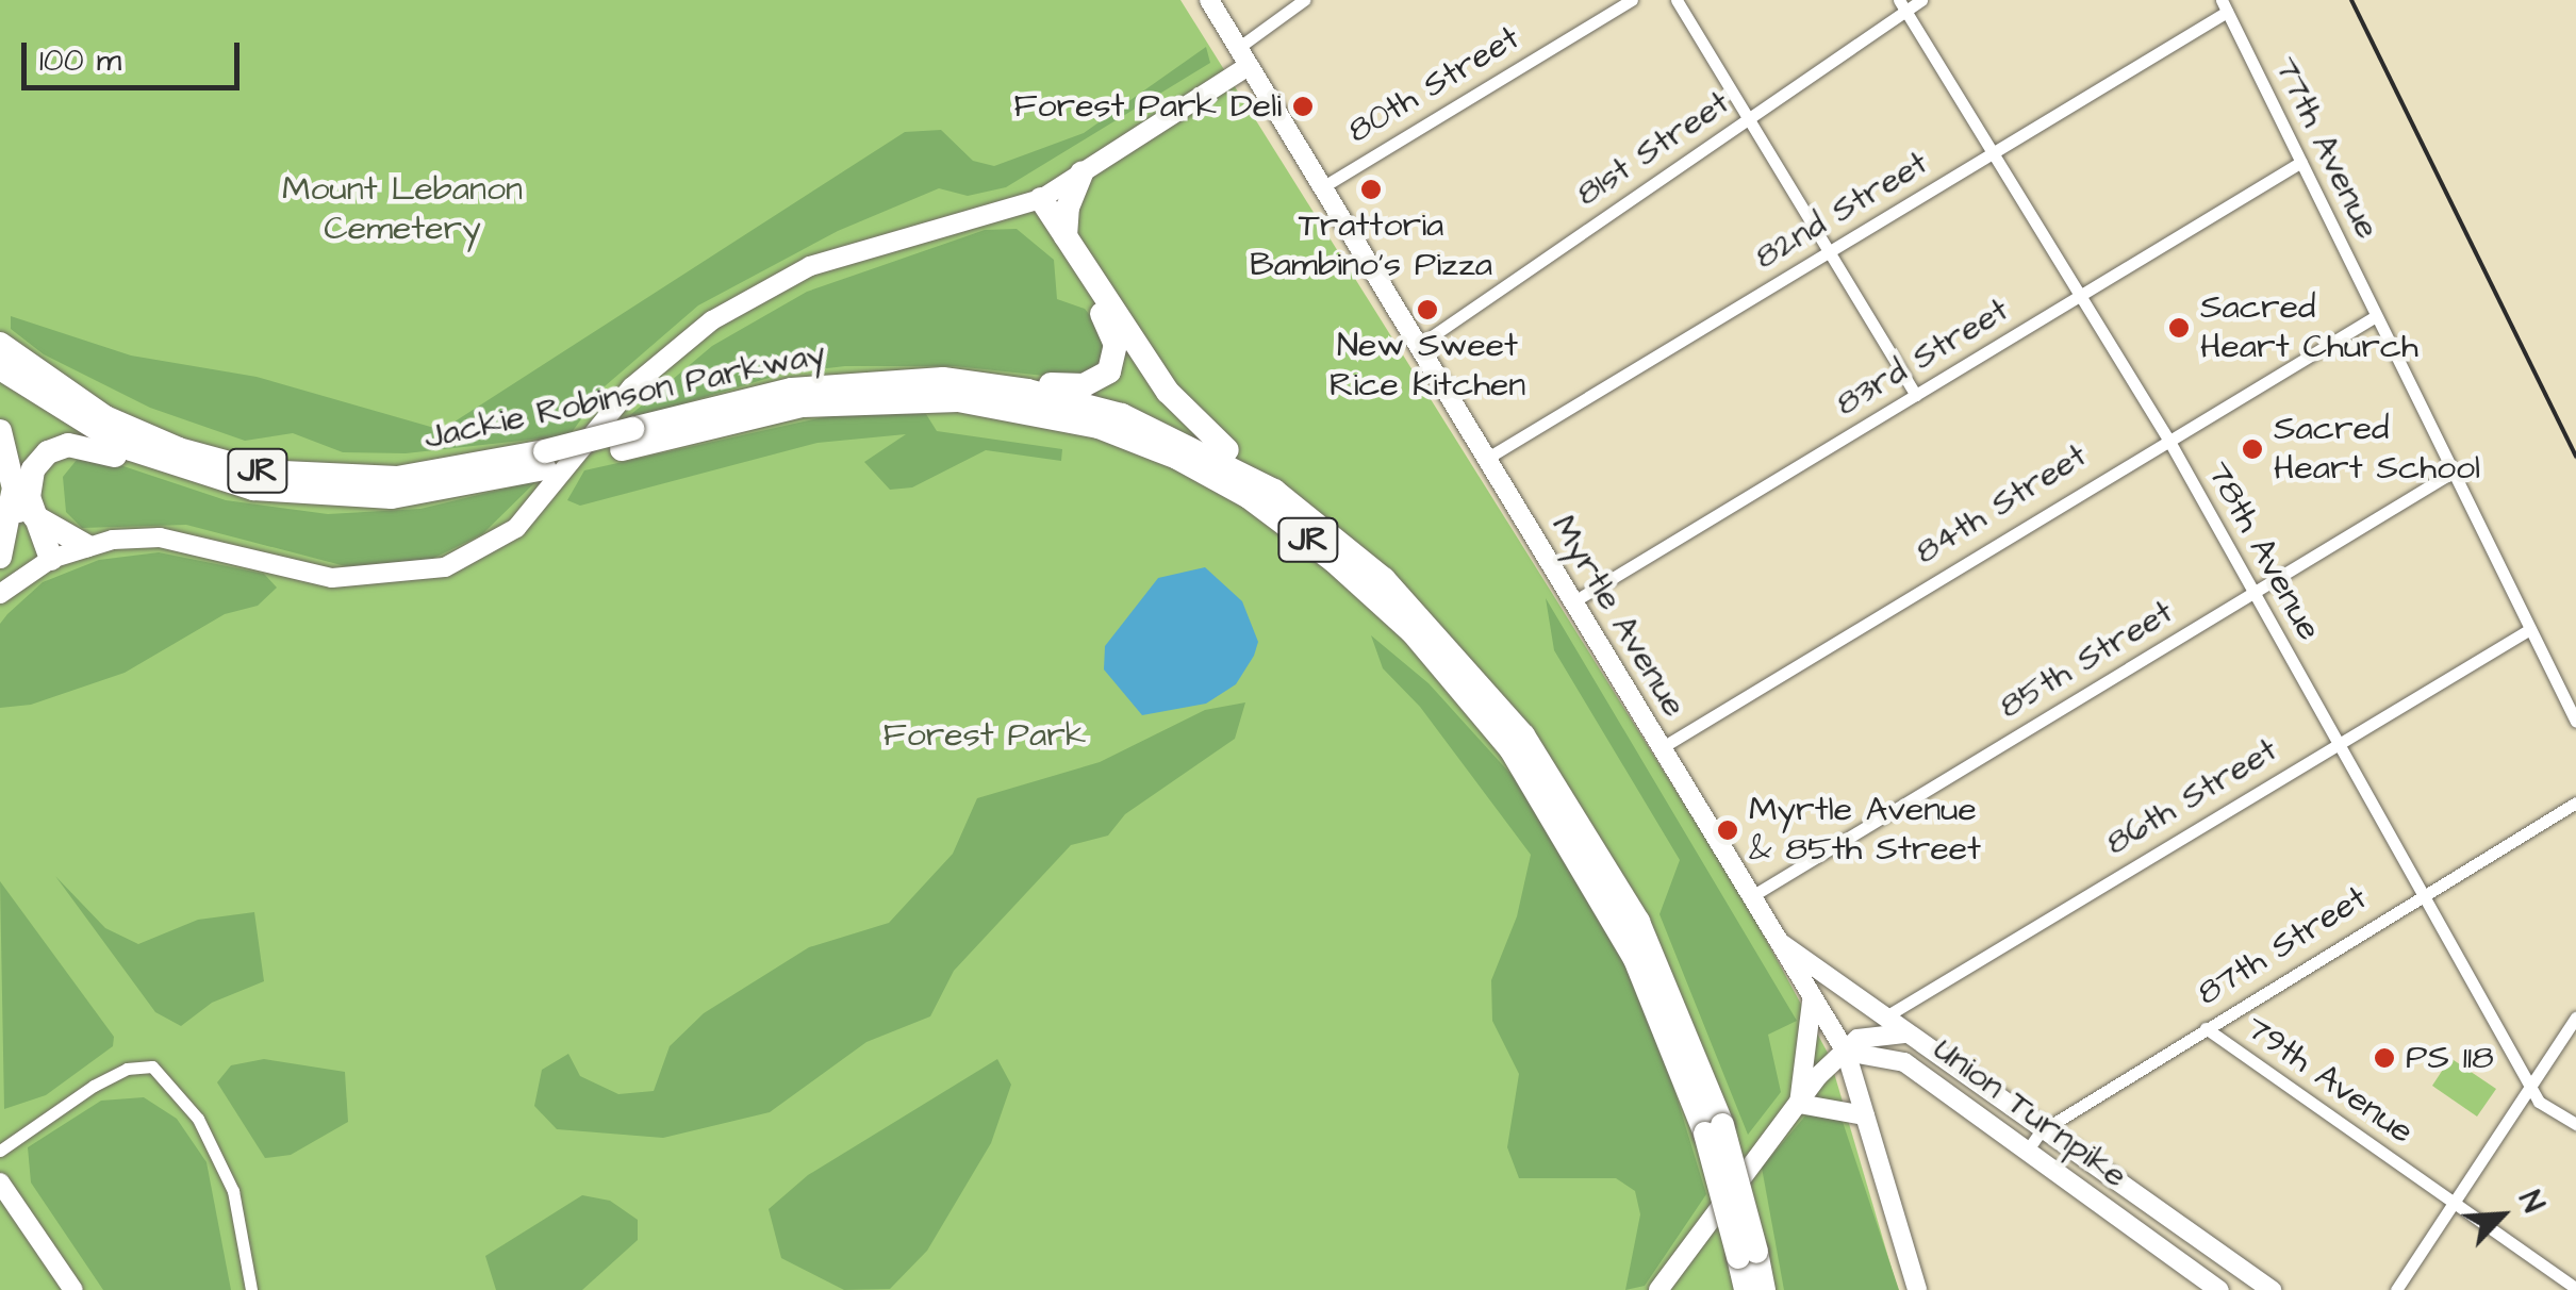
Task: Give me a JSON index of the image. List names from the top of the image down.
{
  "streets": {
    "highway": ["Jackie Robinson Parkway", "JR"],
    "main road": ["Myrtle Avenue", "Union Turnpike"],
    "street": [
      "80th Street",
      "77th Avenue",
      "81st Street",
      "82nd Street",
      "83rd Street",
      "84th Street",
      "78th Avenue",
      "85th Street",
      "86th Street",
      "87th Street",
      "79th Avenue"
    ]
  },
  "crossings": [
    ["80th Street", "Myrtle Avenue"],
    ["77th Avenue", "82nd Street"],
    ["77th Avenue", "83rd Street"],
    ["77th Avenue", "84th Street"],
    ["77th Avenue", "85th Street"],
    ["77th Avenue", "86th Street"],
    ["81st Street", "78th Avenue"],
    ["81st Street", "Myrtle Avenue"],
    ["82nd Street", "78th Avenue"],
    ["82nd Street", "Myrtle Avenue"],
    ["83rd Street", "78th Avenue"],
    ["83rd Street", "Myrtle Avenue"],
    ["84th Street", "78th Avenue"],
    ["84th Street", "Myrtle Avenue"],
    ["78th Avenue", "85th Street"],
    ["78th Avenue", "86th Street"],
    ["78th Avenue", "87th Street"],
    ["Myrtle Avenue", "85th Street"],
    ["Myrtle Avenue", "Union Turnpike"],
    ["86th Street", "Union Turnpike"],
    ["87th Street", "79th Avenue"],
    ["87th Street", "Union Turnpike"]
  ],
  "parks": ["Mount Lebanon Cemetery", "Forest Park"],
  "places": [
    "Forest Park Deli",
    "Trattoria Bambino's Pizza",
    "New Sweet Rice Kitchen",
    "Sacred Heart Church",
    "Sacred Heart School",
    "Myrtle Avenue & 85th Street",
    "PS 118"
  ],
  "scale_bar": "100 m",
  "north": "top right"
}
